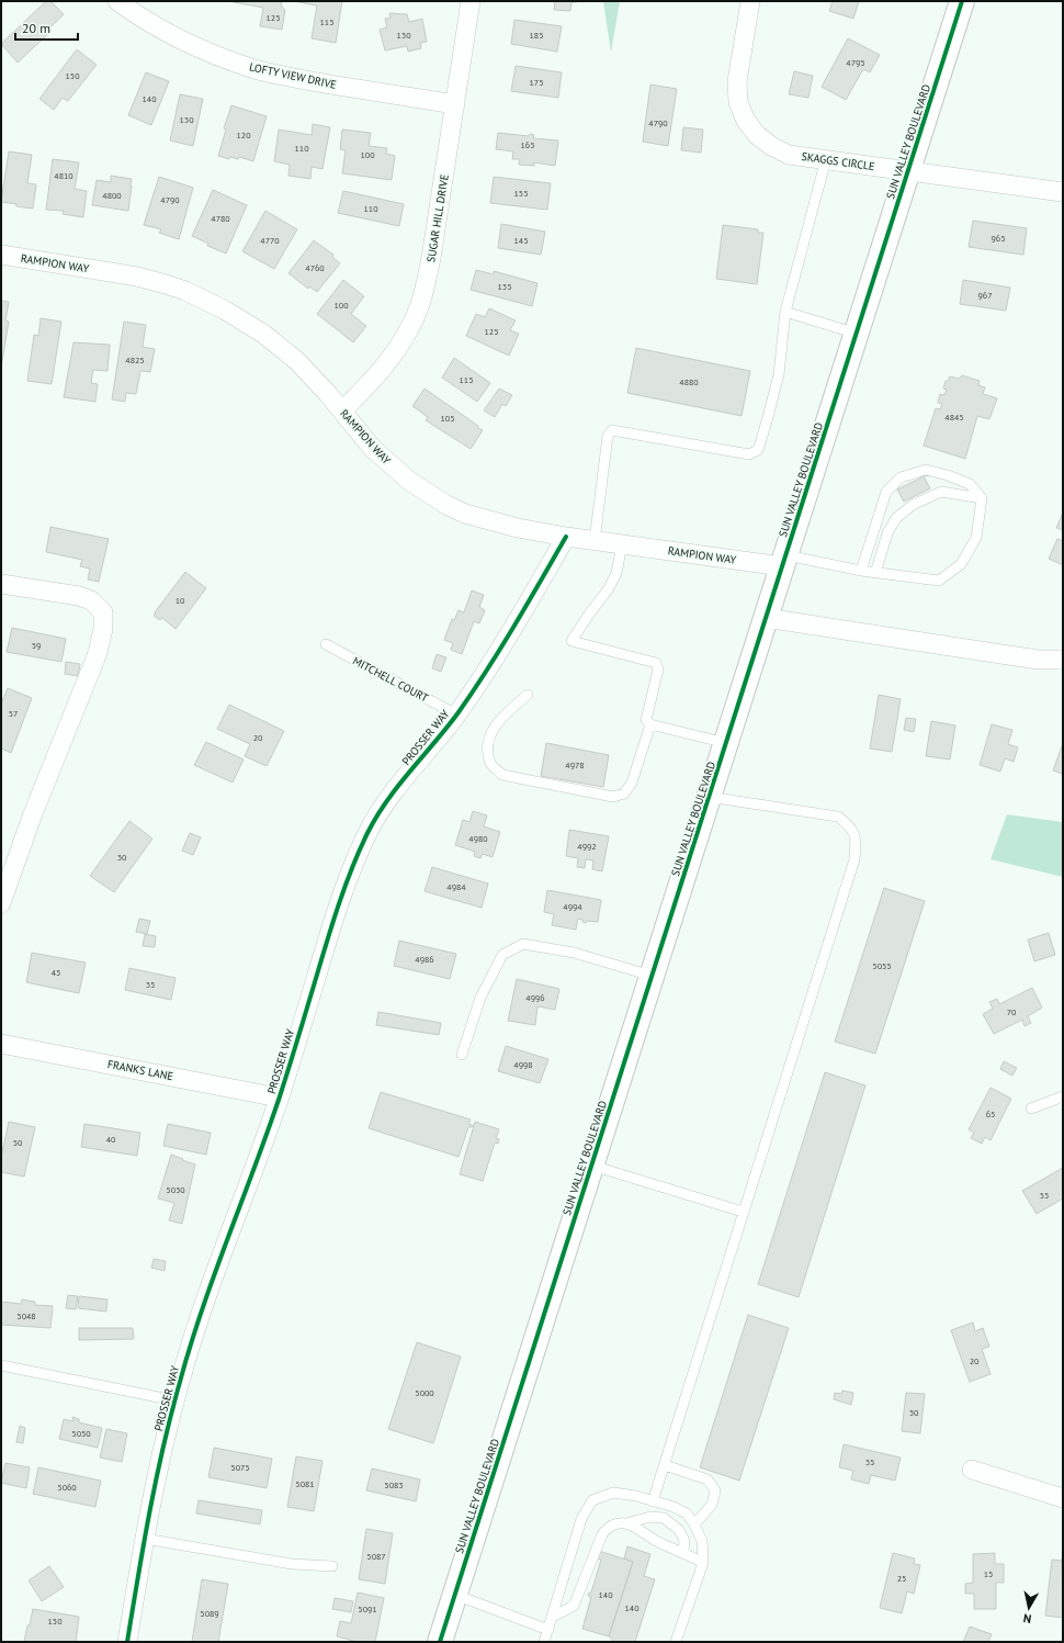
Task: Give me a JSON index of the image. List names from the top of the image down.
{
  "streets": {
    "main road": ["SUN VALLEY BOULEVARD"],
    "street": [
      "LOFTY VIEW DRIVE",
      "SKAGGS CIRCLE",
      "SUGAR HILL DRIVE",
      "RAMPION WAY",
      "PROSSER WAY",
      "FRANKS LANE"
    ],
    "lane": ["MITCHELL COURT"]
  },
  "crossings": [
    ["LOFTY VIEW DRIVE", "SUGAR HILL DRIVE"],
    ["SUN VALLEY BOULEVARD", "SKAGGS CIRCLE"],
    ["SUN VALLEY BOULEVARD", "RAMPION WAY"],
    ["SUGAR HILL DRIVE", "RAMPION WAY"],
    ["RAMPION WAY", "PROSSER WAY"],
    ["MITCHELL COURT", "PROSSER WAY"],
    ["PROSSER WAY", "FRANKS LANE"]
  ],
  "house_numbers": [
    "125",
    "115",
    "130",
    "185",
    "4795",
    "150",
    "175",
    "140",
    "130",
    "4790",
    "120",
    "165",
    "110",
    "100",
    "4810",
    "155",
    "4800",
    "4790",
    "110",
    "4780",
    "965",
    "4770",
    "145",
    "4760",
    "135",
    "967",
    "100",
    "125",
    "4825",
    "115",
    "4880",
    "4845",
    "105",
    "10",
    "59",
    "57",
    "20",
    "4978",
    "4980",
    "4992",
    "30",
    "4984",
    "4994",
    "4986",
    "5055",
    "45",
    "35",
    "4996",
    "70",
    "4998",
    "65",
    "40",
    "50",
    "5030",
    "55",
    "5048",
    "20",
    "5000",
    "30",
    "5050",
    "35",
    "5075",
    "5081",
    "5083",
    "5060",
    "5087",
    "15",
    "25",
    "140",
    "140",
    "5091",
    "5089",
    "150"
  ],
  "scale_bar": "20 m",
  "north": "bottom"
}
